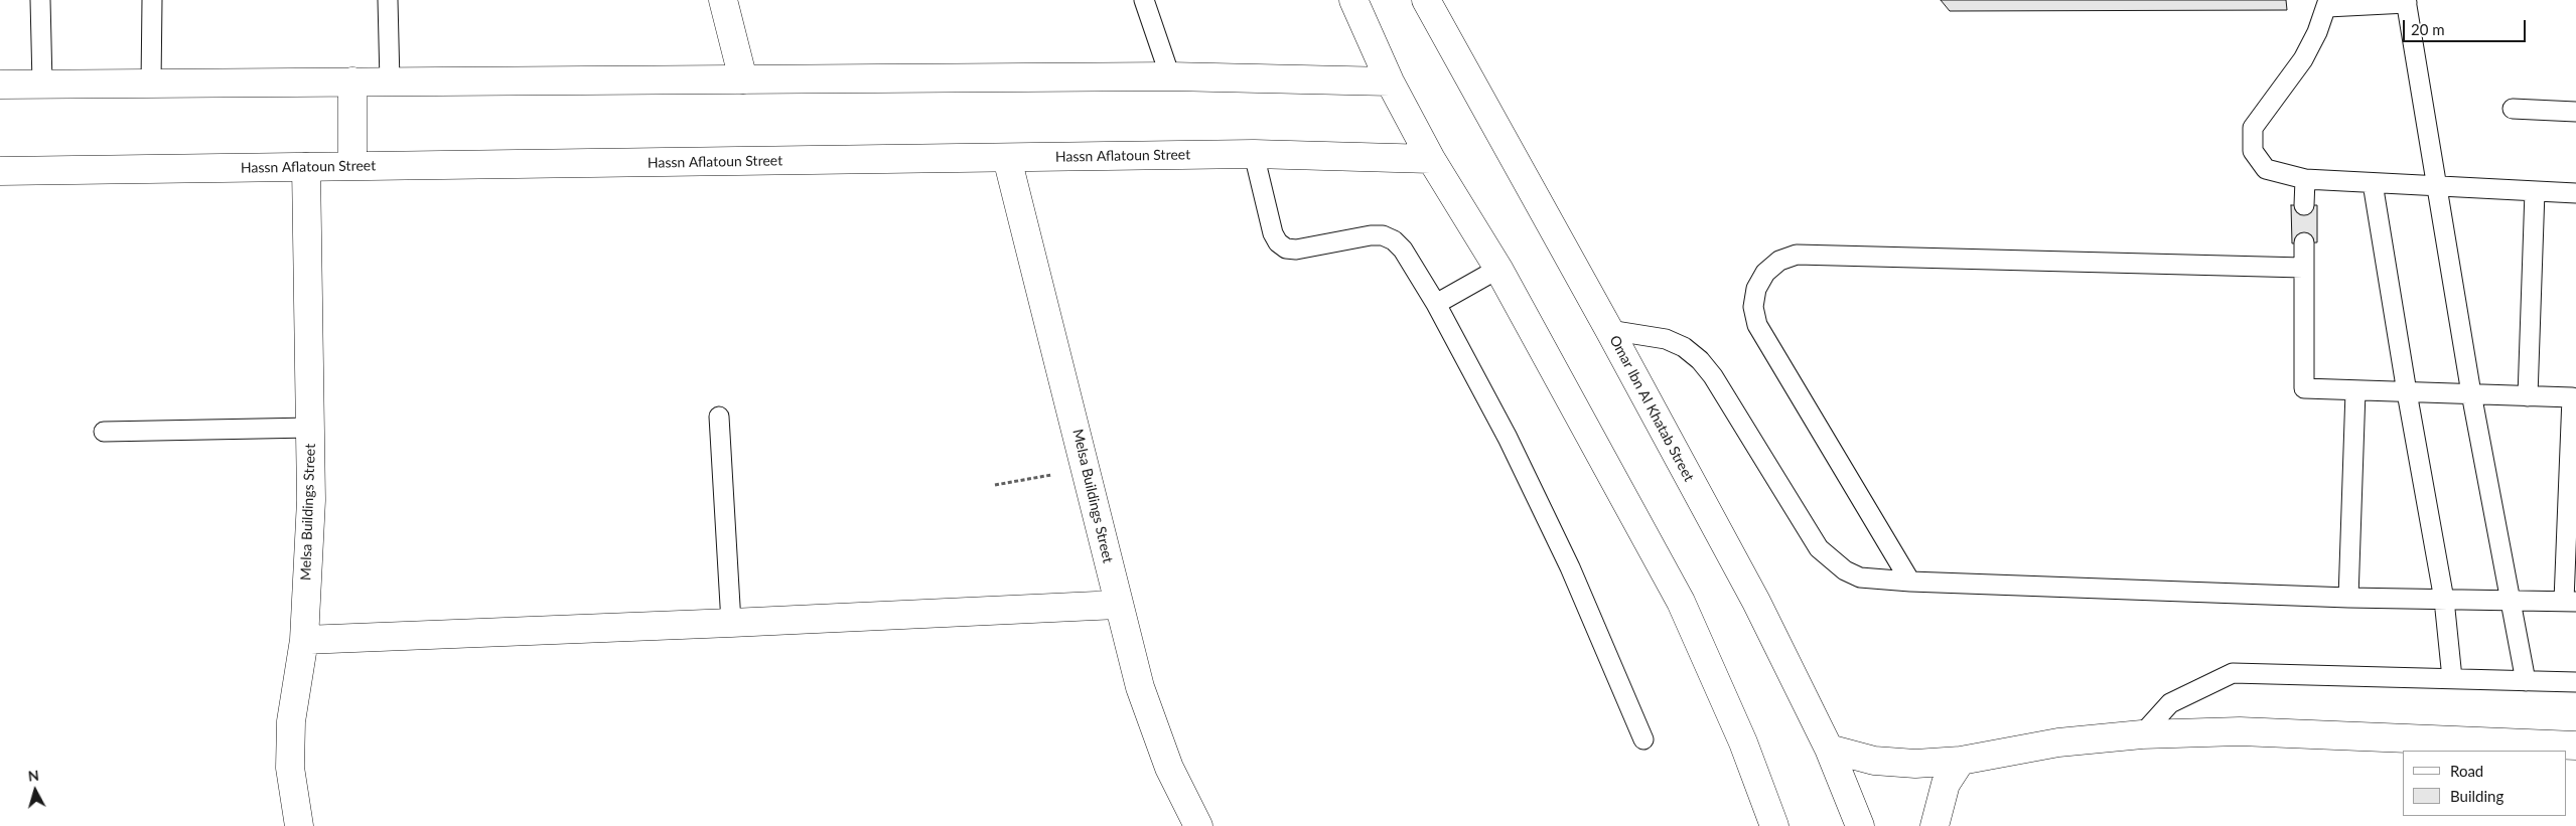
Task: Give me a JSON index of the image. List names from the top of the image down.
{
  "streets": {
    "street": ["Hassn Aflatoun Street", "Omar Ibn Al Khatab Street", "Melsa Buildings Street"]
  },
  "crossings": [
    ["Hassn Aflatoun Street", "Melsa Buildings Street"]
  ],
  "legend": ["Road", "Building"],
  "scale_bar": "20 m",
  "north": "top"
}
